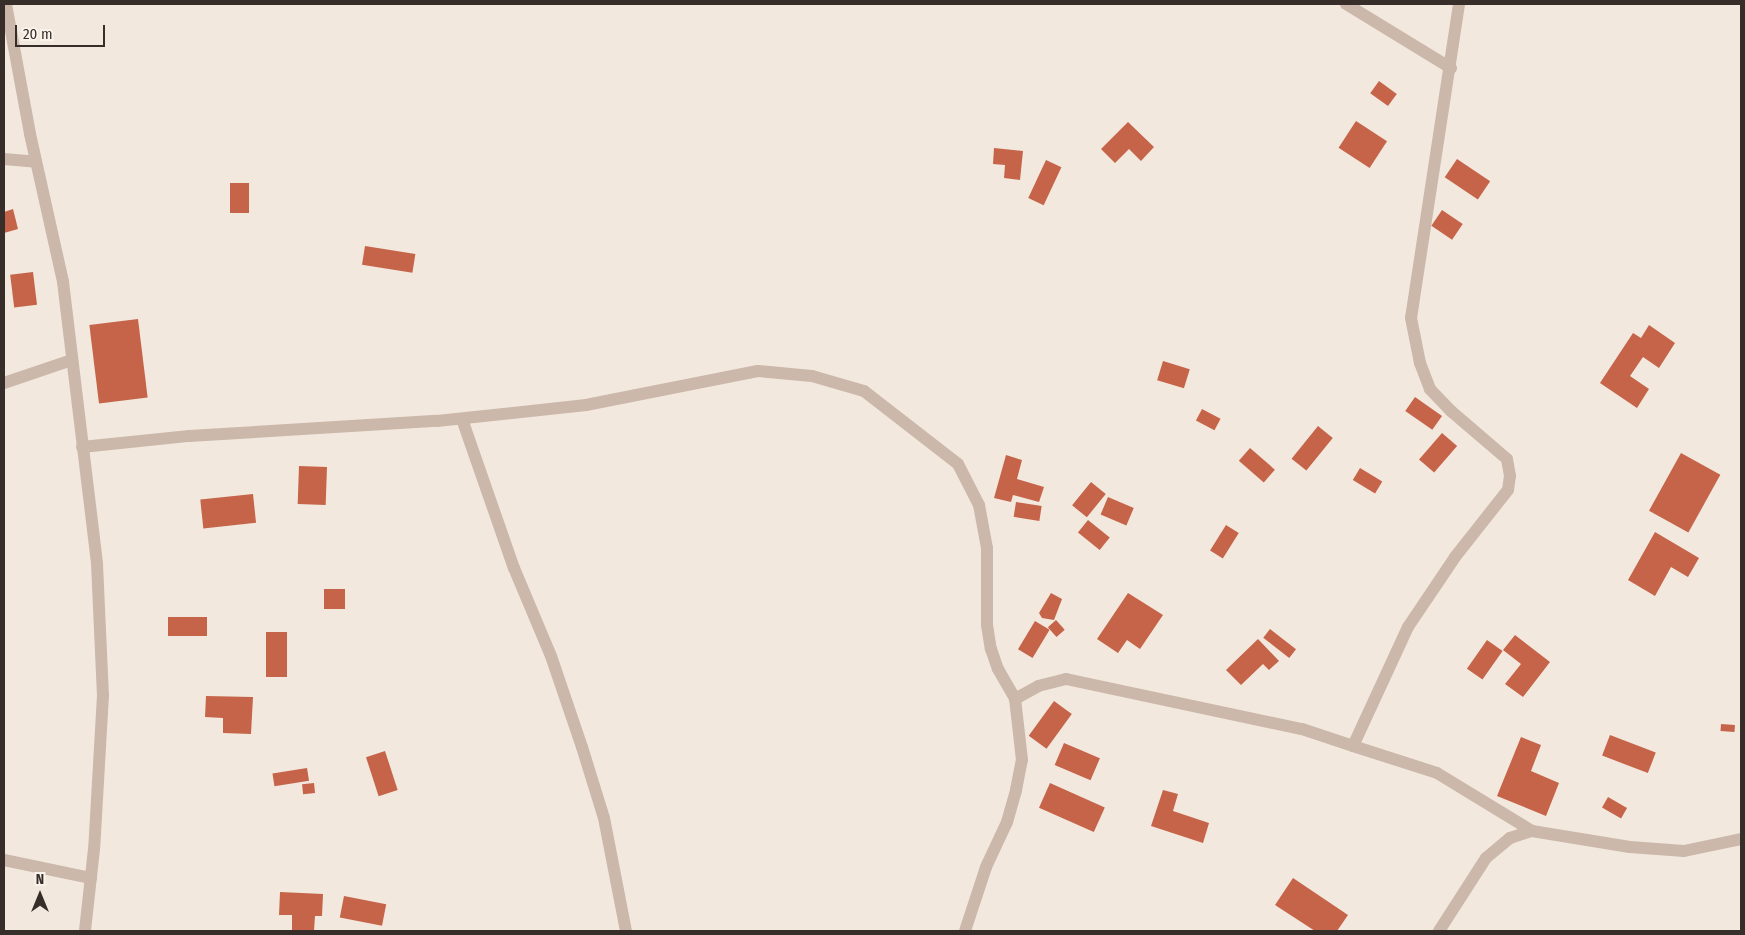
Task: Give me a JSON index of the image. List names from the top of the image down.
{
  "scale_bar": "20 m",
  "north": "top"
}
